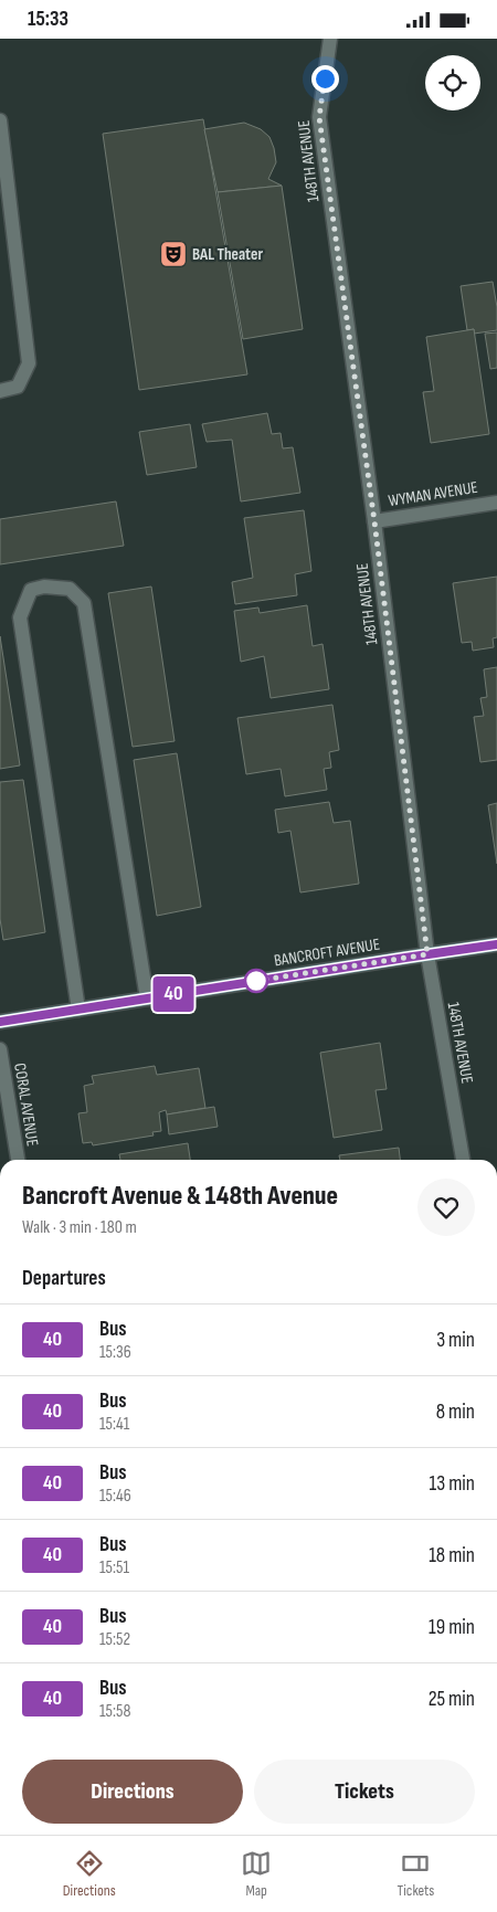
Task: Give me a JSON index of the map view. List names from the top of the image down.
{
  "streets": {
    "main road": ["BANCROFT AVENUE"],
    "street": ["148TH AVENUE", "WYMAN AVENUE", "CORAL AVENUE"]
  },
  "crossings": [
    ["148TH AVENUE", "WYMAN AVENUE"],
    ["148TH AVENUE", "BANCROFT AVENUE"]
  ],
  "places": {
    "theatre": ["BAL Theater"]
  },
  "lines": ["bus line 40"],
  "page": {
    "status": "15:33",
    "on_map": "40",
    "heading": [
      ["Bancroft Avenue & 148th Avenue", "Walk · 3 min · 180 m"],
      "Departures"
    ],
    "list": [
      {
        "mark": "40",
        "name": "Bus",
        "note": "15:36",
        "value": "3 min"
      },
      {
        "mark": "40",
        "name": "Bus",
        "note": "15:41",
        "value": "8 min"
      },
      {
        "mark": "40",
        "name": "Bus",
        "note": "15:46",
        "value": "13 min"
      },
      {
        "mark": "40",
        "name": "Bus",
        "note": "15:51",
        "value": "18 min"
      },
      {
        "mark": "40",
        "name": "Bus",
        "note": "15:52",
        "value": "19 min"
      },
      {
        "mark": "40",
        "name": "Bus",
        "note": "15:58",
        "value": "25 min"
      }
    ],
    "buttons": ["Directions", "Tickets"],
    "tabs": ["Directions", "Map", "Tickets"]
  }
}
